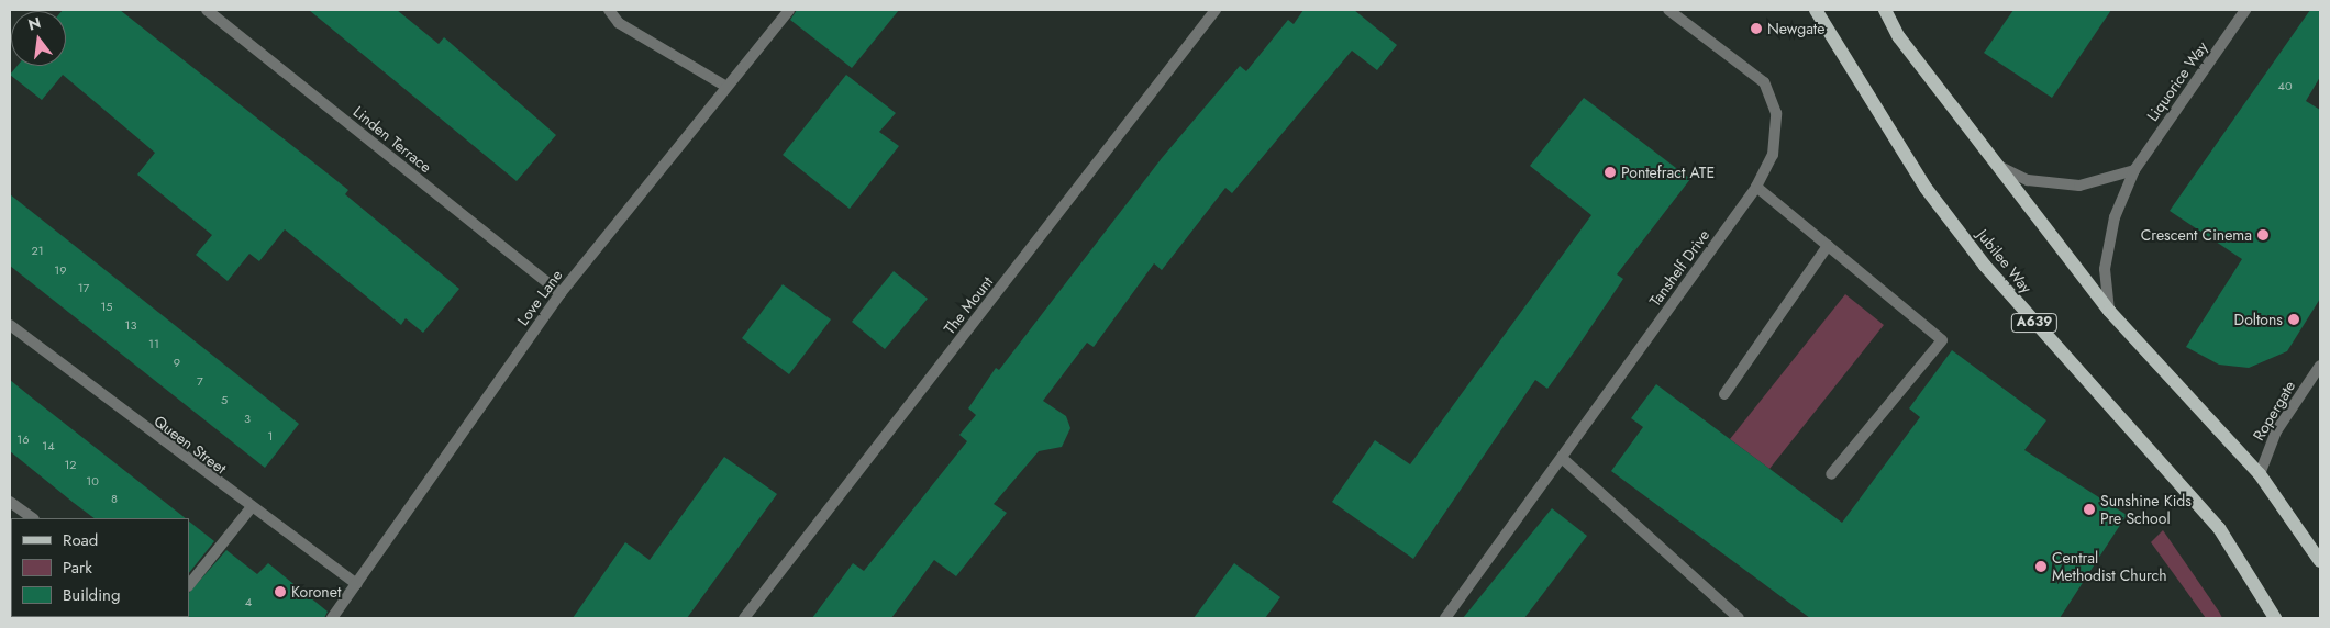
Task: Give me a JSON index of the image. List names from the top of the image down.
{
  "streets": {
    "main road": ["Jubilee Way", "A639"],
    "street": [
      "Liquorice Way",
      "Linden Terrace",
      "Tanshelf Drive",
      "Love Lane",
      "The Mount",
      "Ropergate",
      "Queen Street"
    ]
  },
  "crossings": [
    ["Linden Terrace", "Love Lane"],
    ["Love Lane", "Queen Street"]
  ],
  "places": [
    "Newgate",
    "Pontefract ATE",
    "Crescent Cinema",
    "Doltons",
    "Sunshine Kids Pre School",
    "Central Methodist Church",
    "Koronet"
  ],
  "house_numbers": [
    "40",
    "21",
    "19",
    "17",
    "15",
    "13",
    "11",
    "9",
    "7",
    "5",
    "3",
    "1",
    "16",
    "14",
    "12",
    "10",
    "8",
    "4"
  ],
  "legend": ["Road", "Park", "Building"],
  "north": "top"
}
